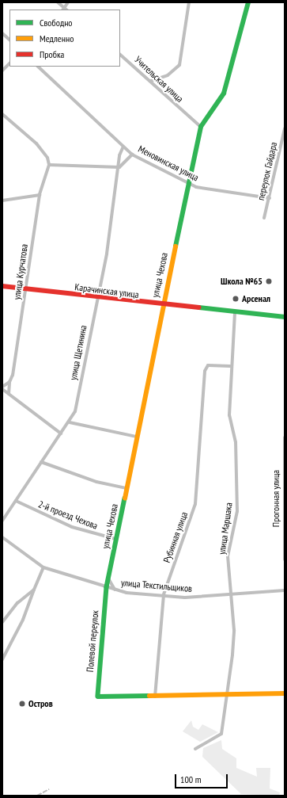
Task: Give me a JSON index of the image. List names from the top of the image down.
{
  "streets": {
    "street": [
      "Учительская улица",
      "Меновинская улица",
      "переулок Гайдара",
      "улица Курчатова",
      "улица Чехова",
      "Карачинская улица",
      "улица Щетинина",
      "Прогонная улица",
      "2-й проезд Чехова",
      "улица Маршака",
      "Рубинная улица",
      "улица Текстильщиков",
      "Полевой переулок"
    ]
  },
  "crossings": [
    ["Учительская улица", "улица Чехова"],
    ["Меновинская улица", "переулок Гайдара"],
    ["Меновинская улица", "улица Чехова"],
    ["Меновинская улица", "улица Щетинина"],
    ["улица Курчатова", "Карачинская улица"],
    ["улица Чехова", "Карачинская улица"],
    ["улица Чехова", "2-й проезд Чехова"],
    ["улица Чехова", "улица Текстильщиков"],
    ["улица Чехова", "Полевой переулок"],
    ["Карачинская улица", "улица Щетинина"],
    ["Карачинская улица", "улица Маршака"],
    ["улица Щетинина", "2-й проезд Чехова"],
    ["улица Маршака", "Рубинная улица"],
    ["улица Маршака", "улица Текстильщиков"],
    ["Рубинная улица", "улица Текстильщиков"],
    ["Рубинная улица", "Полевой переулок"],
    ["улица Текстильщиков", "Полевой переулок"]
  ],
  "places": ["Школа №65", "Арсенал", "Остров"],
  "legend": ["Свободно", "Медленно", "Пробка"],
  "scale_bar": "100 m"
}
